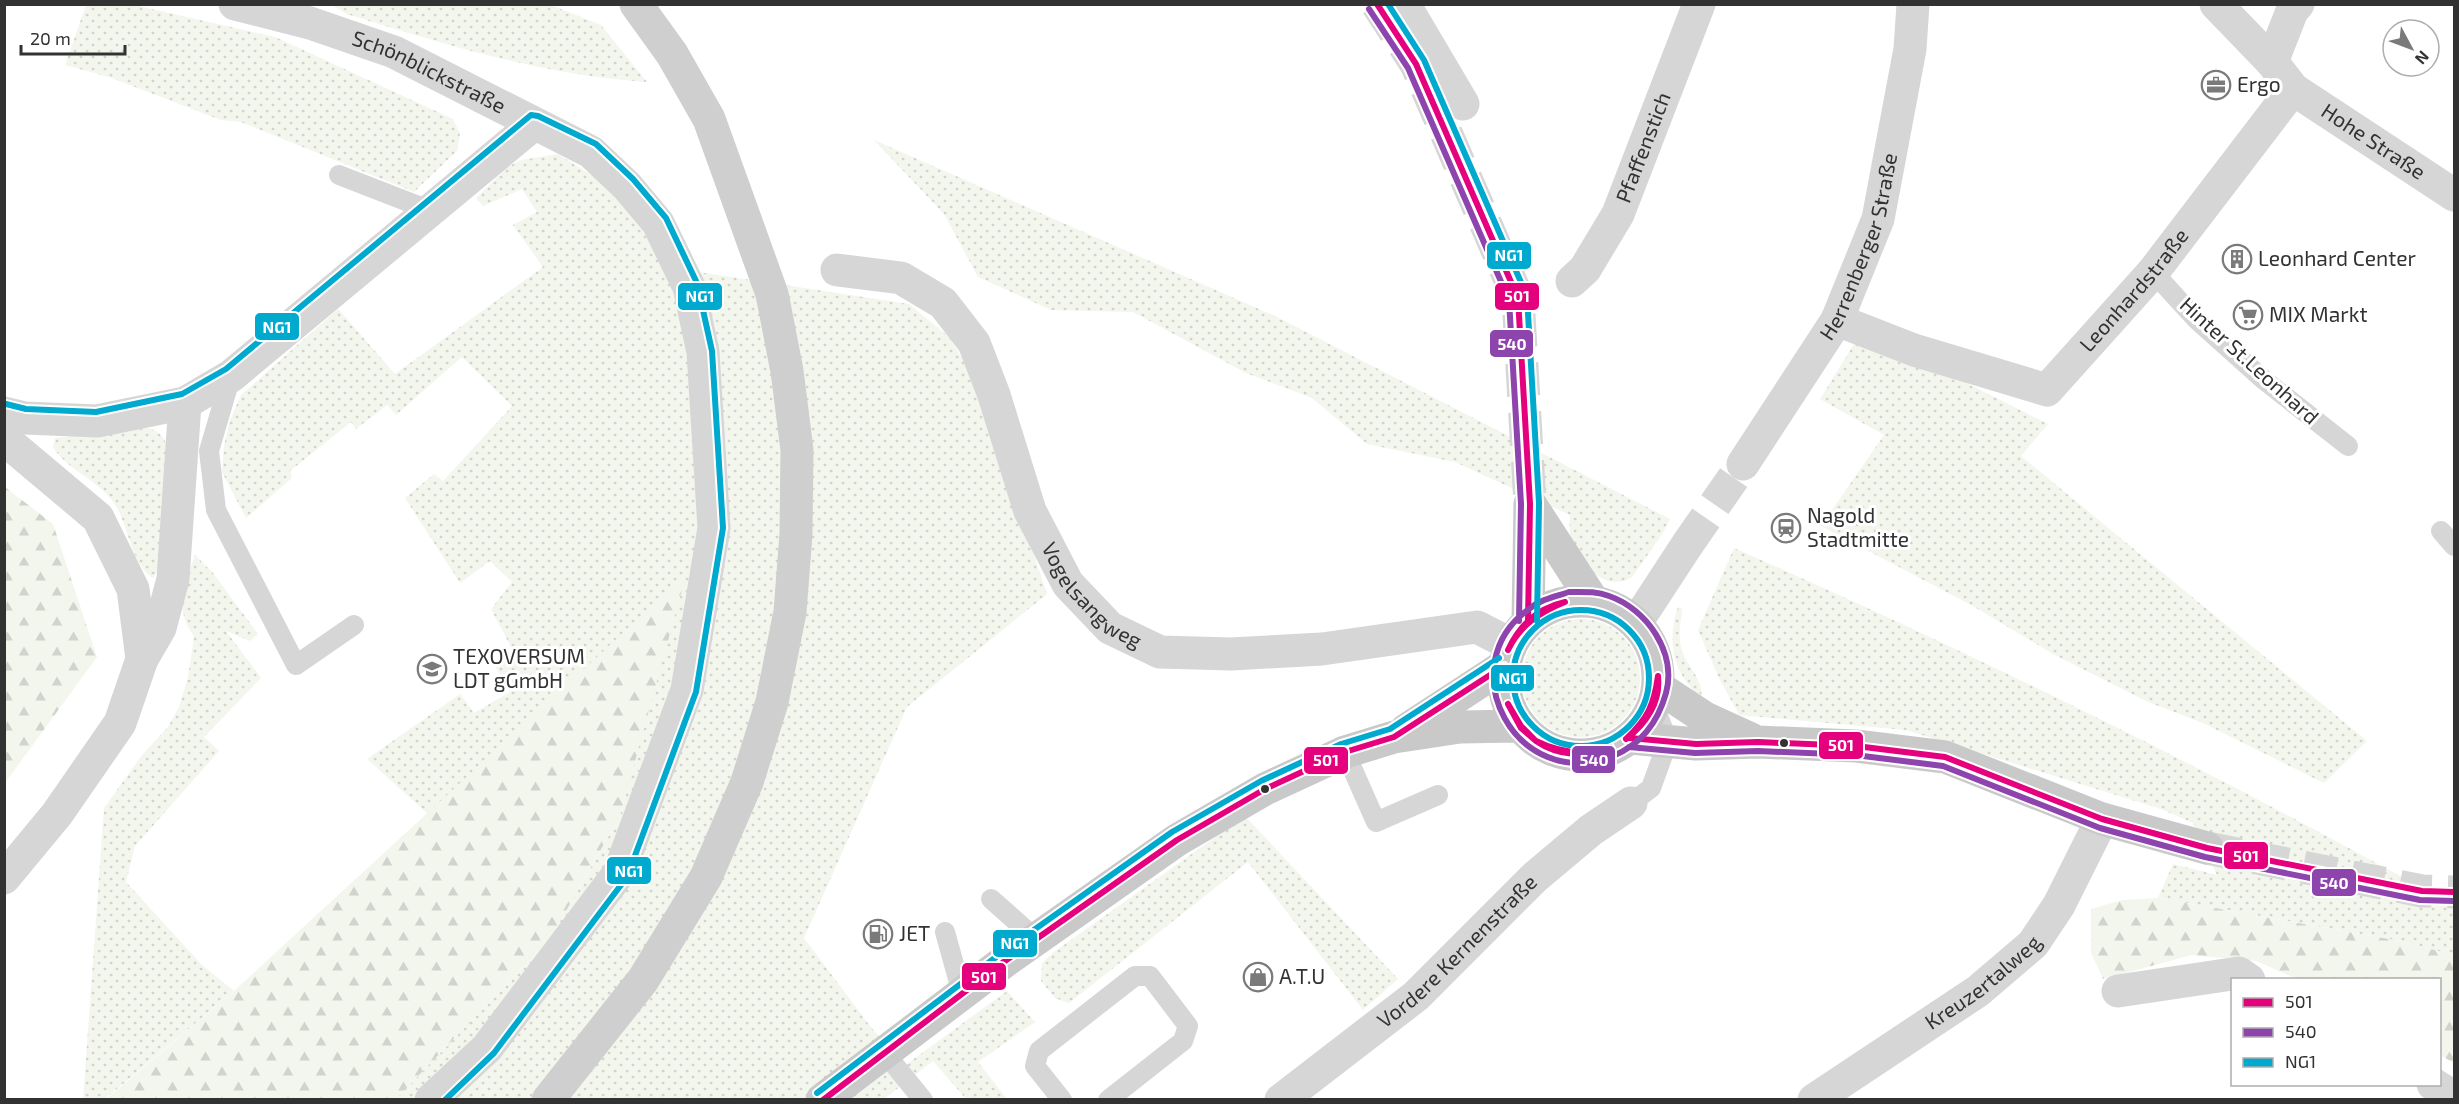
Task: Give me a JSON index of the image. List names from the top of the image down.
{
  "streets": {
    "street": [
      "Schönblickstraße",
      "Hohe Straße",
      "Pfaffenstich",
      "Herrenberger Straße",
      "Leonhardstraße",
      "Vogelsangweg",
      "Vordere Kernenstraße",
      "Kreuzertalweg"
    ],
    "lane": ["Hinter St.Leonhard"]
  },
  "crossings": [
    ["Hohe Straße", "Leonhardstraße"],
    ["Herrenberger Straße", "Leonhardstraße"],
    ["Leonhardstraße", "Hinter St.Leonhard"]
  ],
  "places": {
    "office": ["Ergo"],
    "building": ["Leonhard Center"],
    "supermarket": ["MIX Markt"],
    "station": ["Nagold Stadtmitte"],
    "school or university": ["TEXOVERSUM LDT gGmbH"],
    "fuel station": ["JET"],
    "shop": ["A.T.U"]
  },
  "lines": ["transit line 501", "transit line NG1", "transit line 540"],
  "legend": ["501", "540", "NG1"],
  "scale_bar": "20 m",
  "north": "bottom right"
}
